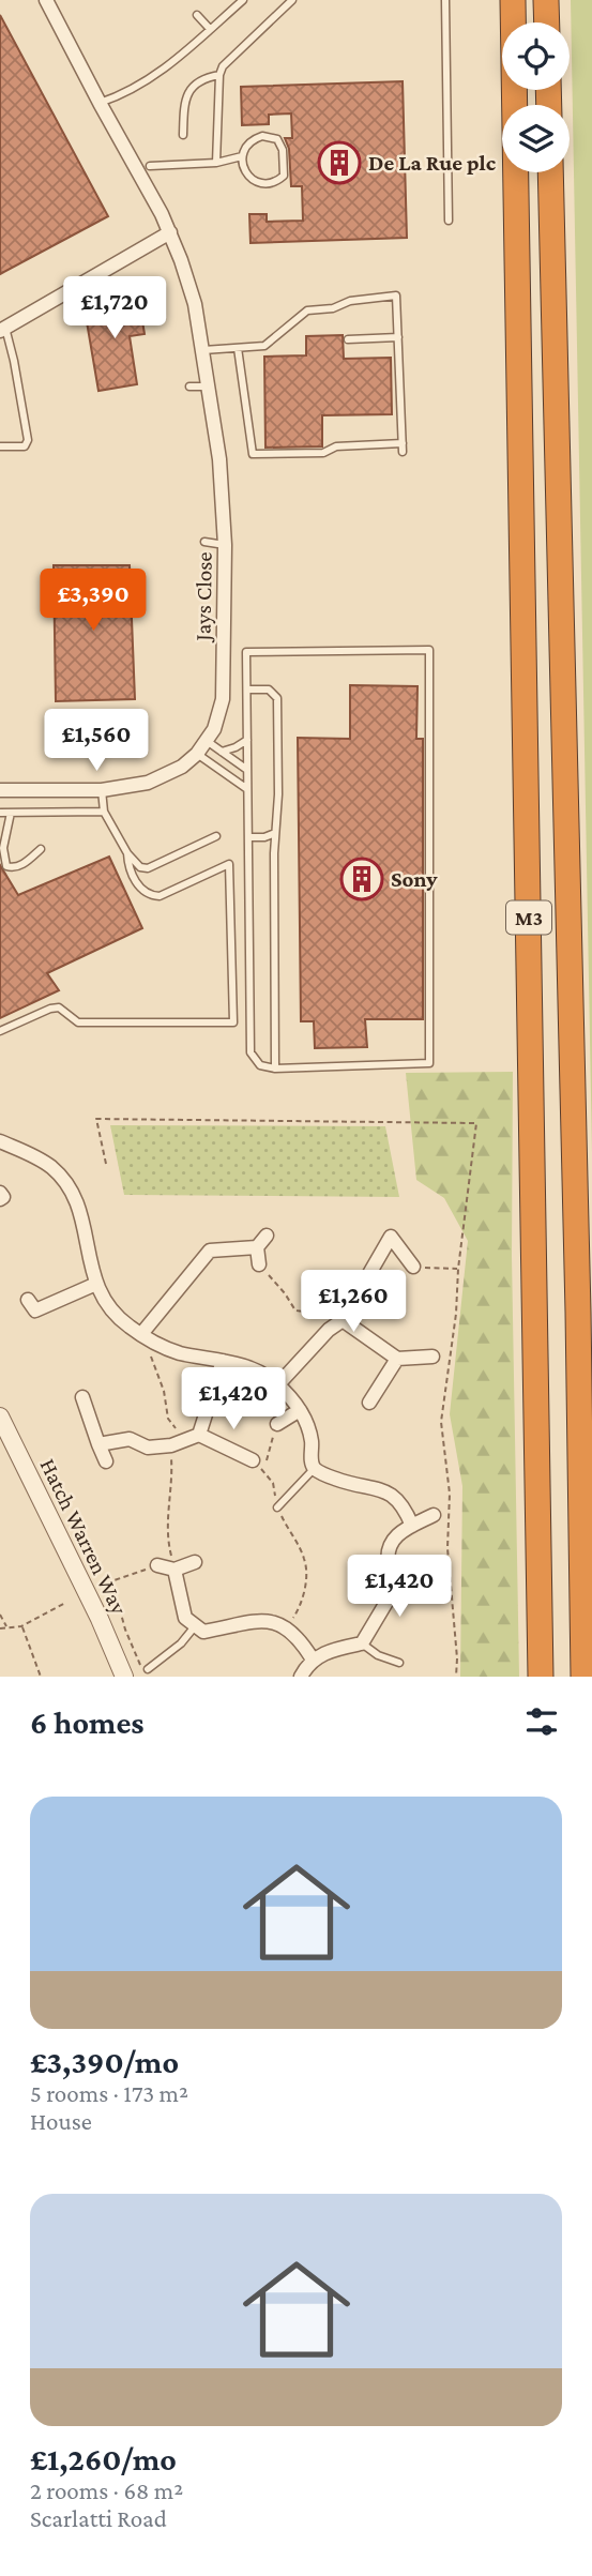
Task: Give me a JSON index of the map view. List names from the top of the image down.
{
  "streets": {
    "highway": ["M3"],
    "street": ["Jays Close", "Hatch Warren Way"]
  },
  "places": {
    "building": ["De La Rue plc", "Sony"]
  },
  "page": {
    "price": [
      "£1,720",
      "£3,390",
      "£1,560",
      "£1,260",
      "£1,420",
      "£1,420"
    ],
    "heading": "6 homes",
    "list": [
      {
        "name": "£3,390/mo",
        "note": "5 rooms · 173 m² · House"
      },
      {
        "name": "£1,260/mo",
        "note": "2 rooms · 68 m² · Scarlatti Road"
      }
    ]
  }
}
